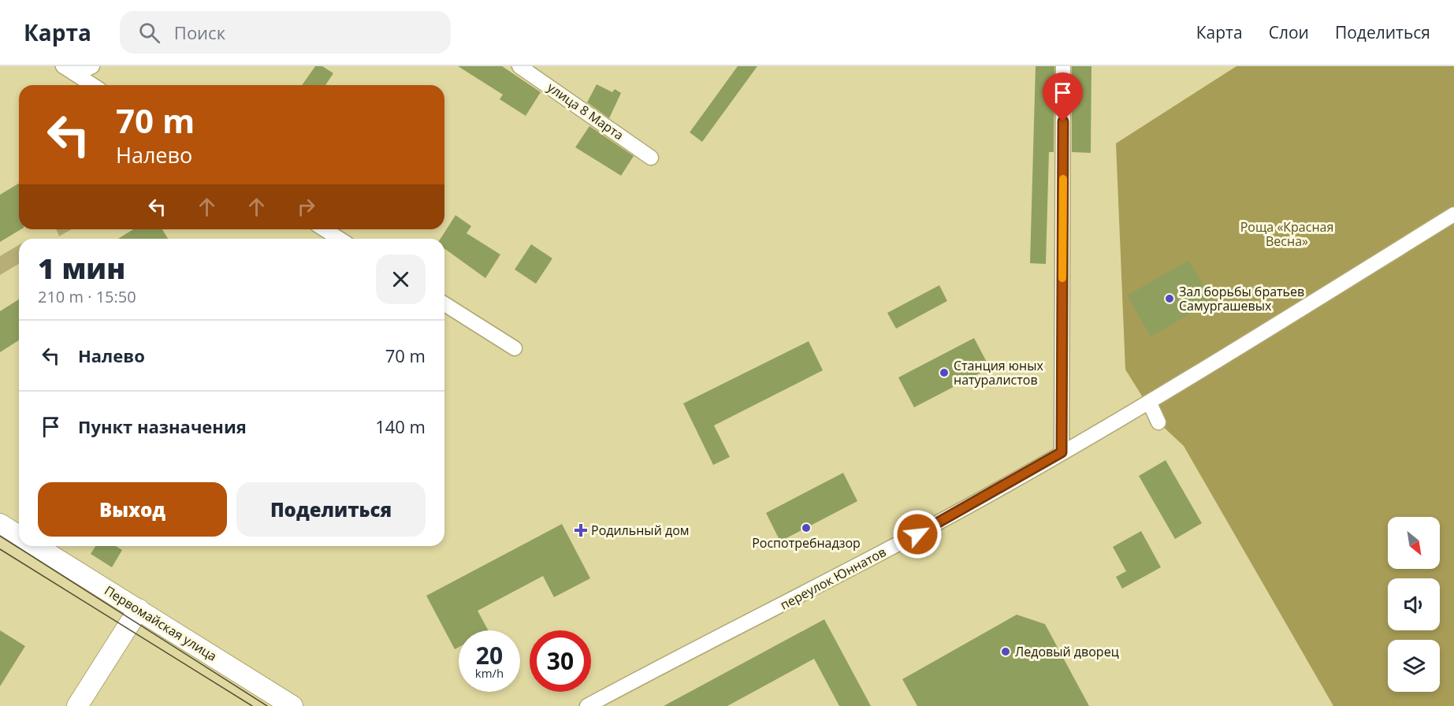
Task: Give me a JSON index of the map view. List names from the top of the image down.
{
  "streets": {
    "main road": ["Первомайская улица"],
    "street": ["улица 8 Марта", "переулок Юннатов"]
  },
  "parks": ["Роща «Красная Весна»"],
  "places": {
    "other": [
      "Зал борьбы братьев Самургашевых",
      "Станция юных натуралистов",
      "Роспотребнадзор",
      "Ледовый дворец"
    ],
    "health": ["Родильный дом"]
  },
  "north": "bottom right",
  "page": {
    "header": "Карта",
    "search": "Поиск",
    "nav": ["Карта", "Слои", "Поделиться"],
    "turn": ["70 m", "Налево"],
    "heading": ["1 мин", "210 m · 15:50"],
    "list": [
      {
        "name": "Налево",
        "value": "70 m"
      },
      {
        "name": "Пункт назначения",
        "value": "140 m"
      }
    ],
    "buttons": ["Выход", "Поделиться"],
    "speed": "20 km/h",
    "limit": "30"
  }
}
